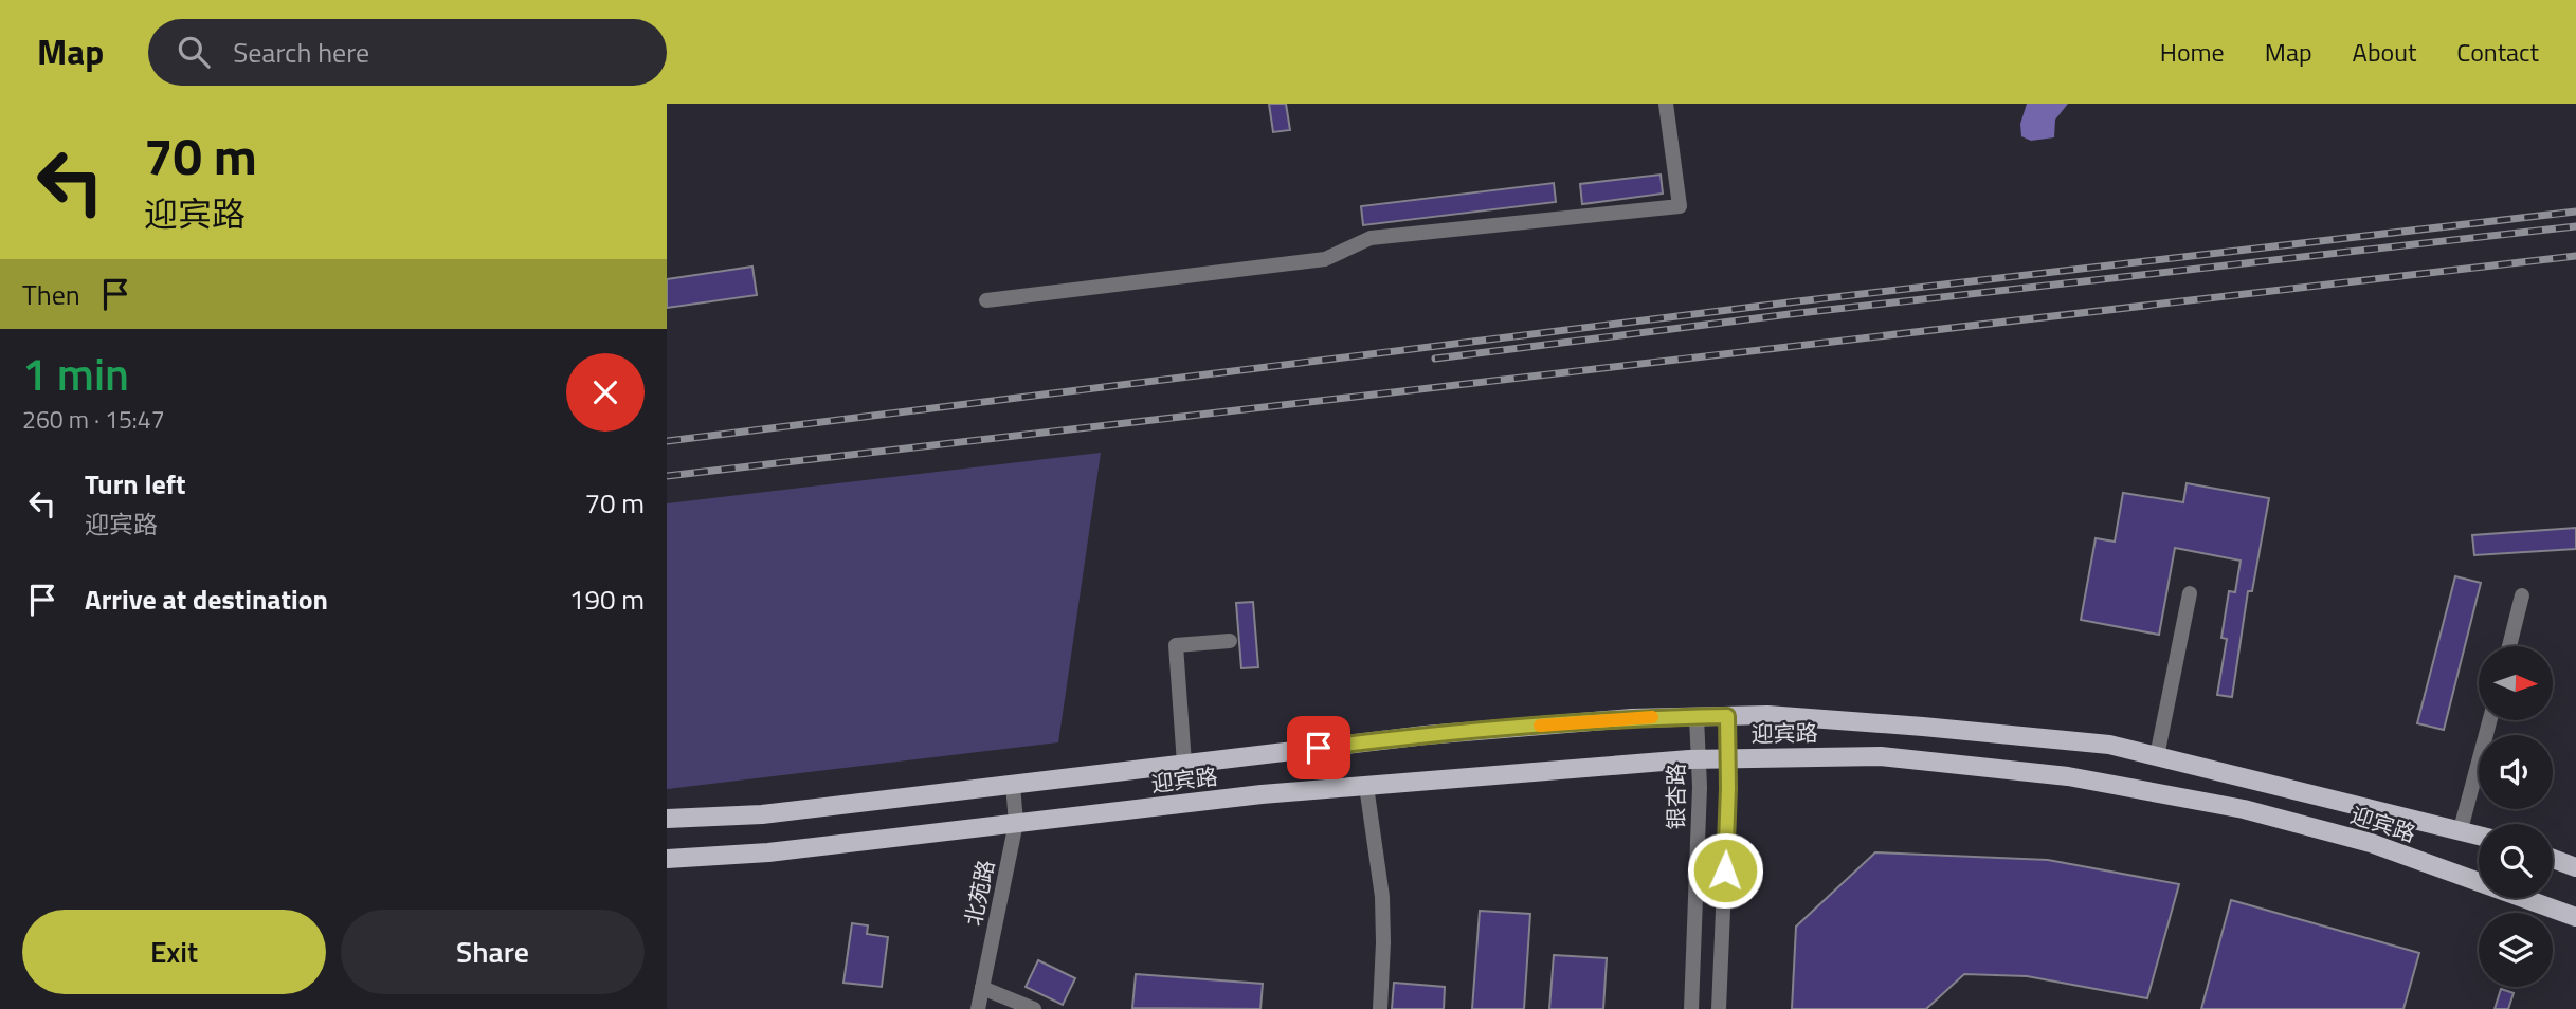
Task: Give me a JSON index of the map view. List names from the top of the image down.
{
  "streets": {
    "main road": ["迎宾路"],
    "street": ["银杏路", "北苑路"]
  },
  "crossings": [
    ["迎宾路", "银杏路"],
    ["迎宾路", "北苑路"]
  ],
  "north": "right",
  "page": {
    "header": "Map",
    "search": "Search here",
    "nav": [
      "Home",
      "Map",
      "About",
      "Contact"
    ],
    "turn": ["70 m", "迎宾路"],
    "then": "Then",
    "heading": ["1 min", "260 m · 15:47"],
    "list": [
      {
        "name": "Turn left",
        "note": "迎宾路",
        "value": "70 m"
      },
      {
        "name": "Arrive at destination",
        "value": "190 m"
      }
    ],
    "buttons": ["Exit", "Share"]
  }
}
